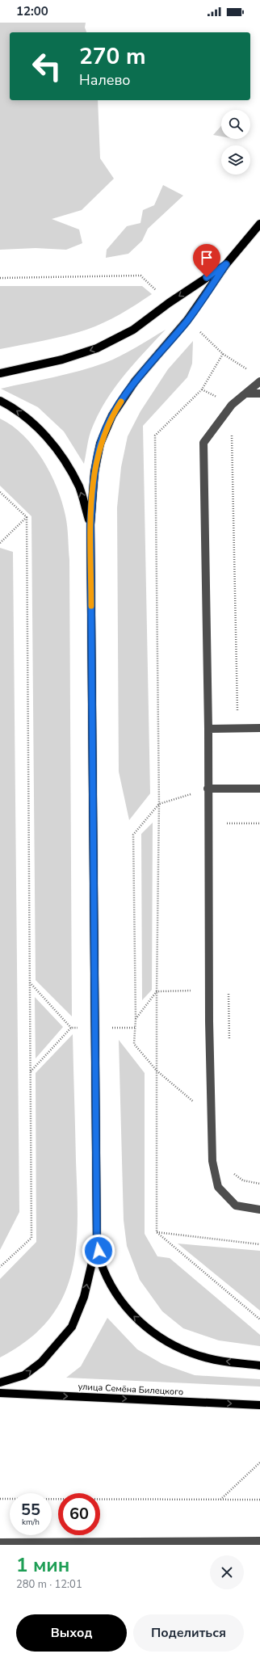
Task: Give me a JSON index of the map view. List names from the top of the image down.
{
  "streets": {
    "main road": ["улица Семёна Билецкого"]
  },
  "one_way": ["улица Семёна Билецкого"],
  "page": {
    "status": "12:00",
    "turn": ["270 m", "Налево"],
    "speed": "55 km/h",
    "limit": "60",
    "heading": ["1 мин", "280 m · 12:01"],
    "buttons": ["Выход", "Поделиться"]
  }
}
